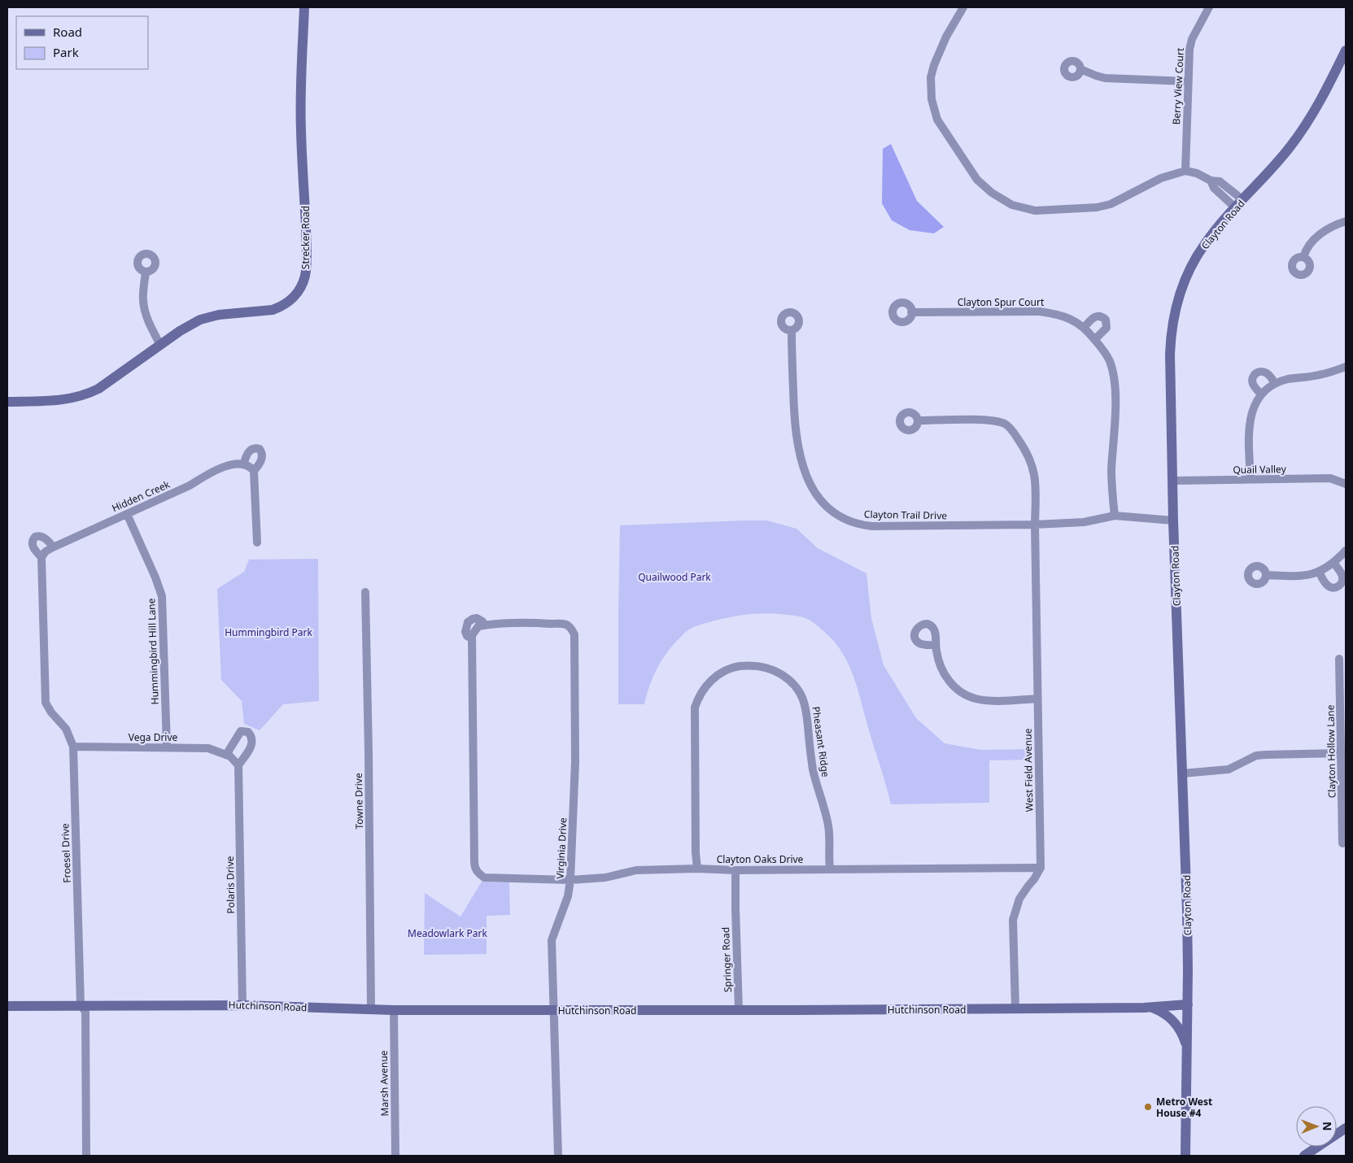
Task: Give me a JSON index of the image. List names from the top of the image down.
{
  "streets": {
    "street": [
      "Berry View Court",
      "Clayton Road",
      "Strecker Road",
      "Clayton Spur Court",
      "Quail Valley",
      "Hidden Creek",
      "Clayton Trail Drive",
      "Hummingbird Hill Lane",
      "Vega Drive",
      "Pheasant Ridge",
      "Clayton Hollow Lane",
      "West Field Avenue",
      "Towne Drive",
      "Virginia Drive",
      "Froesel Drive",
      "Clayton Oaks Drive",
      "Polaris Drive",
      "Springer Road",
      "Hutchinson Road",
      "Marsh Avenue"
    ]
  },
  "crossings": [
    ["Clayton Road", "Quail Valley"],
    ["Clayton Road", "Clayton Trail Drive"],
    ["Clayton Road", "Hutchinson Road"],
    ["Clayton Spur Court", "Clayton Trail Drive"],
    ["Hidden Creek", "Hummingbird Hill Lane"],
    ["Hidden Creek", "Froesel Drive"],
    ["Clayton Trail Drive", "West Field Avenue"],
    ["Hummingbird Hill Lane", "Vega Drive"],
    ["Vega Drive", "Froesel Drive"],
    ["Pheasant Ridge", "Clayton Oaks Drive"],
    ["West Field Avenue", "Clayton Oaks Drive"],
    ["Towne Drive", "Hutchinson Road"],
    ["Virginia Drive", "Clayton Oaks Drive"],
    ["Virginia Drive", "Hutchinson Road"],
    ["Froesel Drive", "Hutchinson Road"],
    ["Clayton Oaks Drive", "Springer Road"],
    ["Polaris Drive", "Hutchinson Road"],
    ["Springer Road", "Hutchinson Road"],
    ["Hutchinson Road", "Marsh Avenue"]
  ],
  "parks": ["Quailwood Park", "Hummingbird Park", "Meadowlark Park"],
  "places": ["Metro West House #4"],
  "legend": ["Road", "Park"],
  "north": "right"
}
